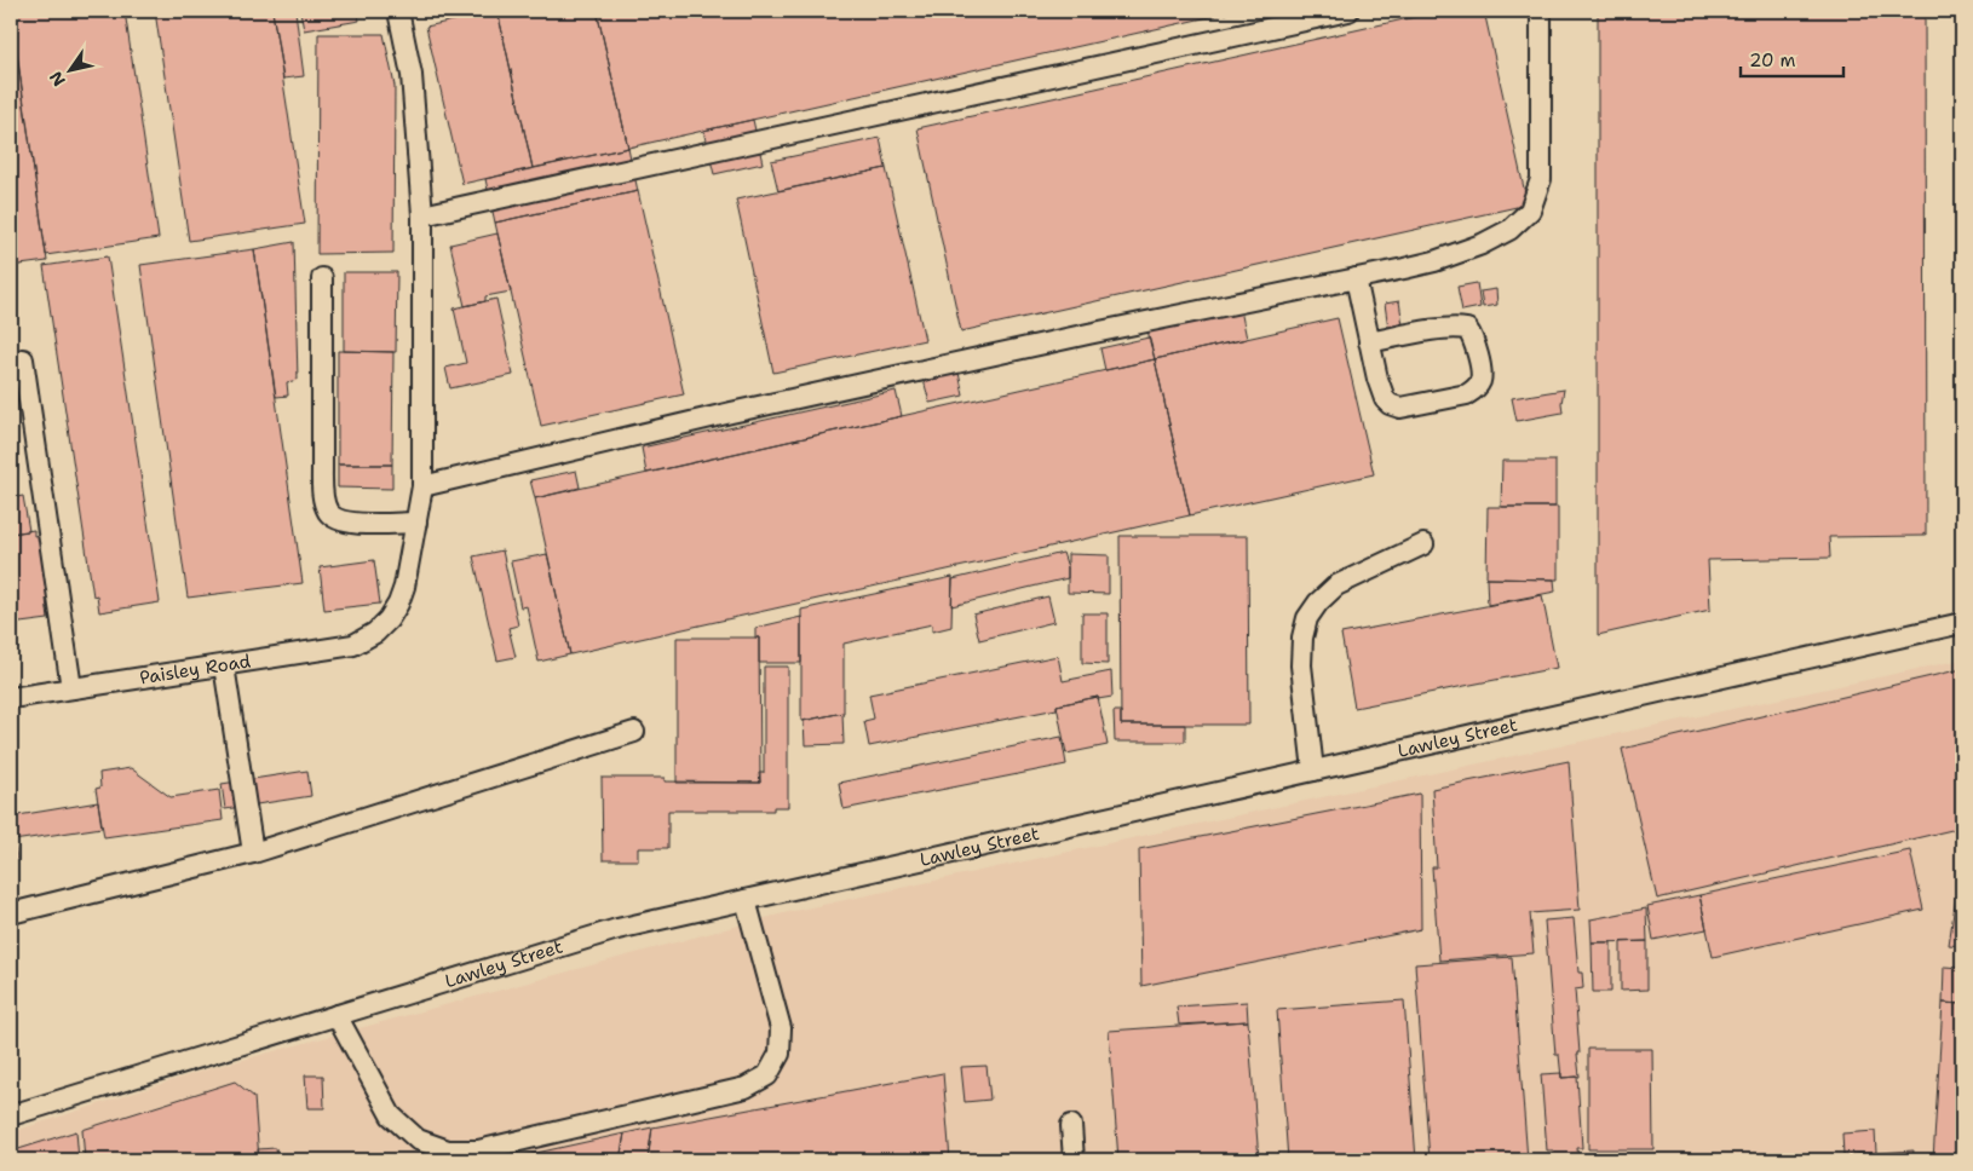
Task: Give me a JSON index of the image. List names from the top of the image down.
{
  "streets": {
    "lane": ["Paisley Road", "Lawley Street"]
  },
  "scale_bar": "20 m",
  "north": "bottom left"
}
